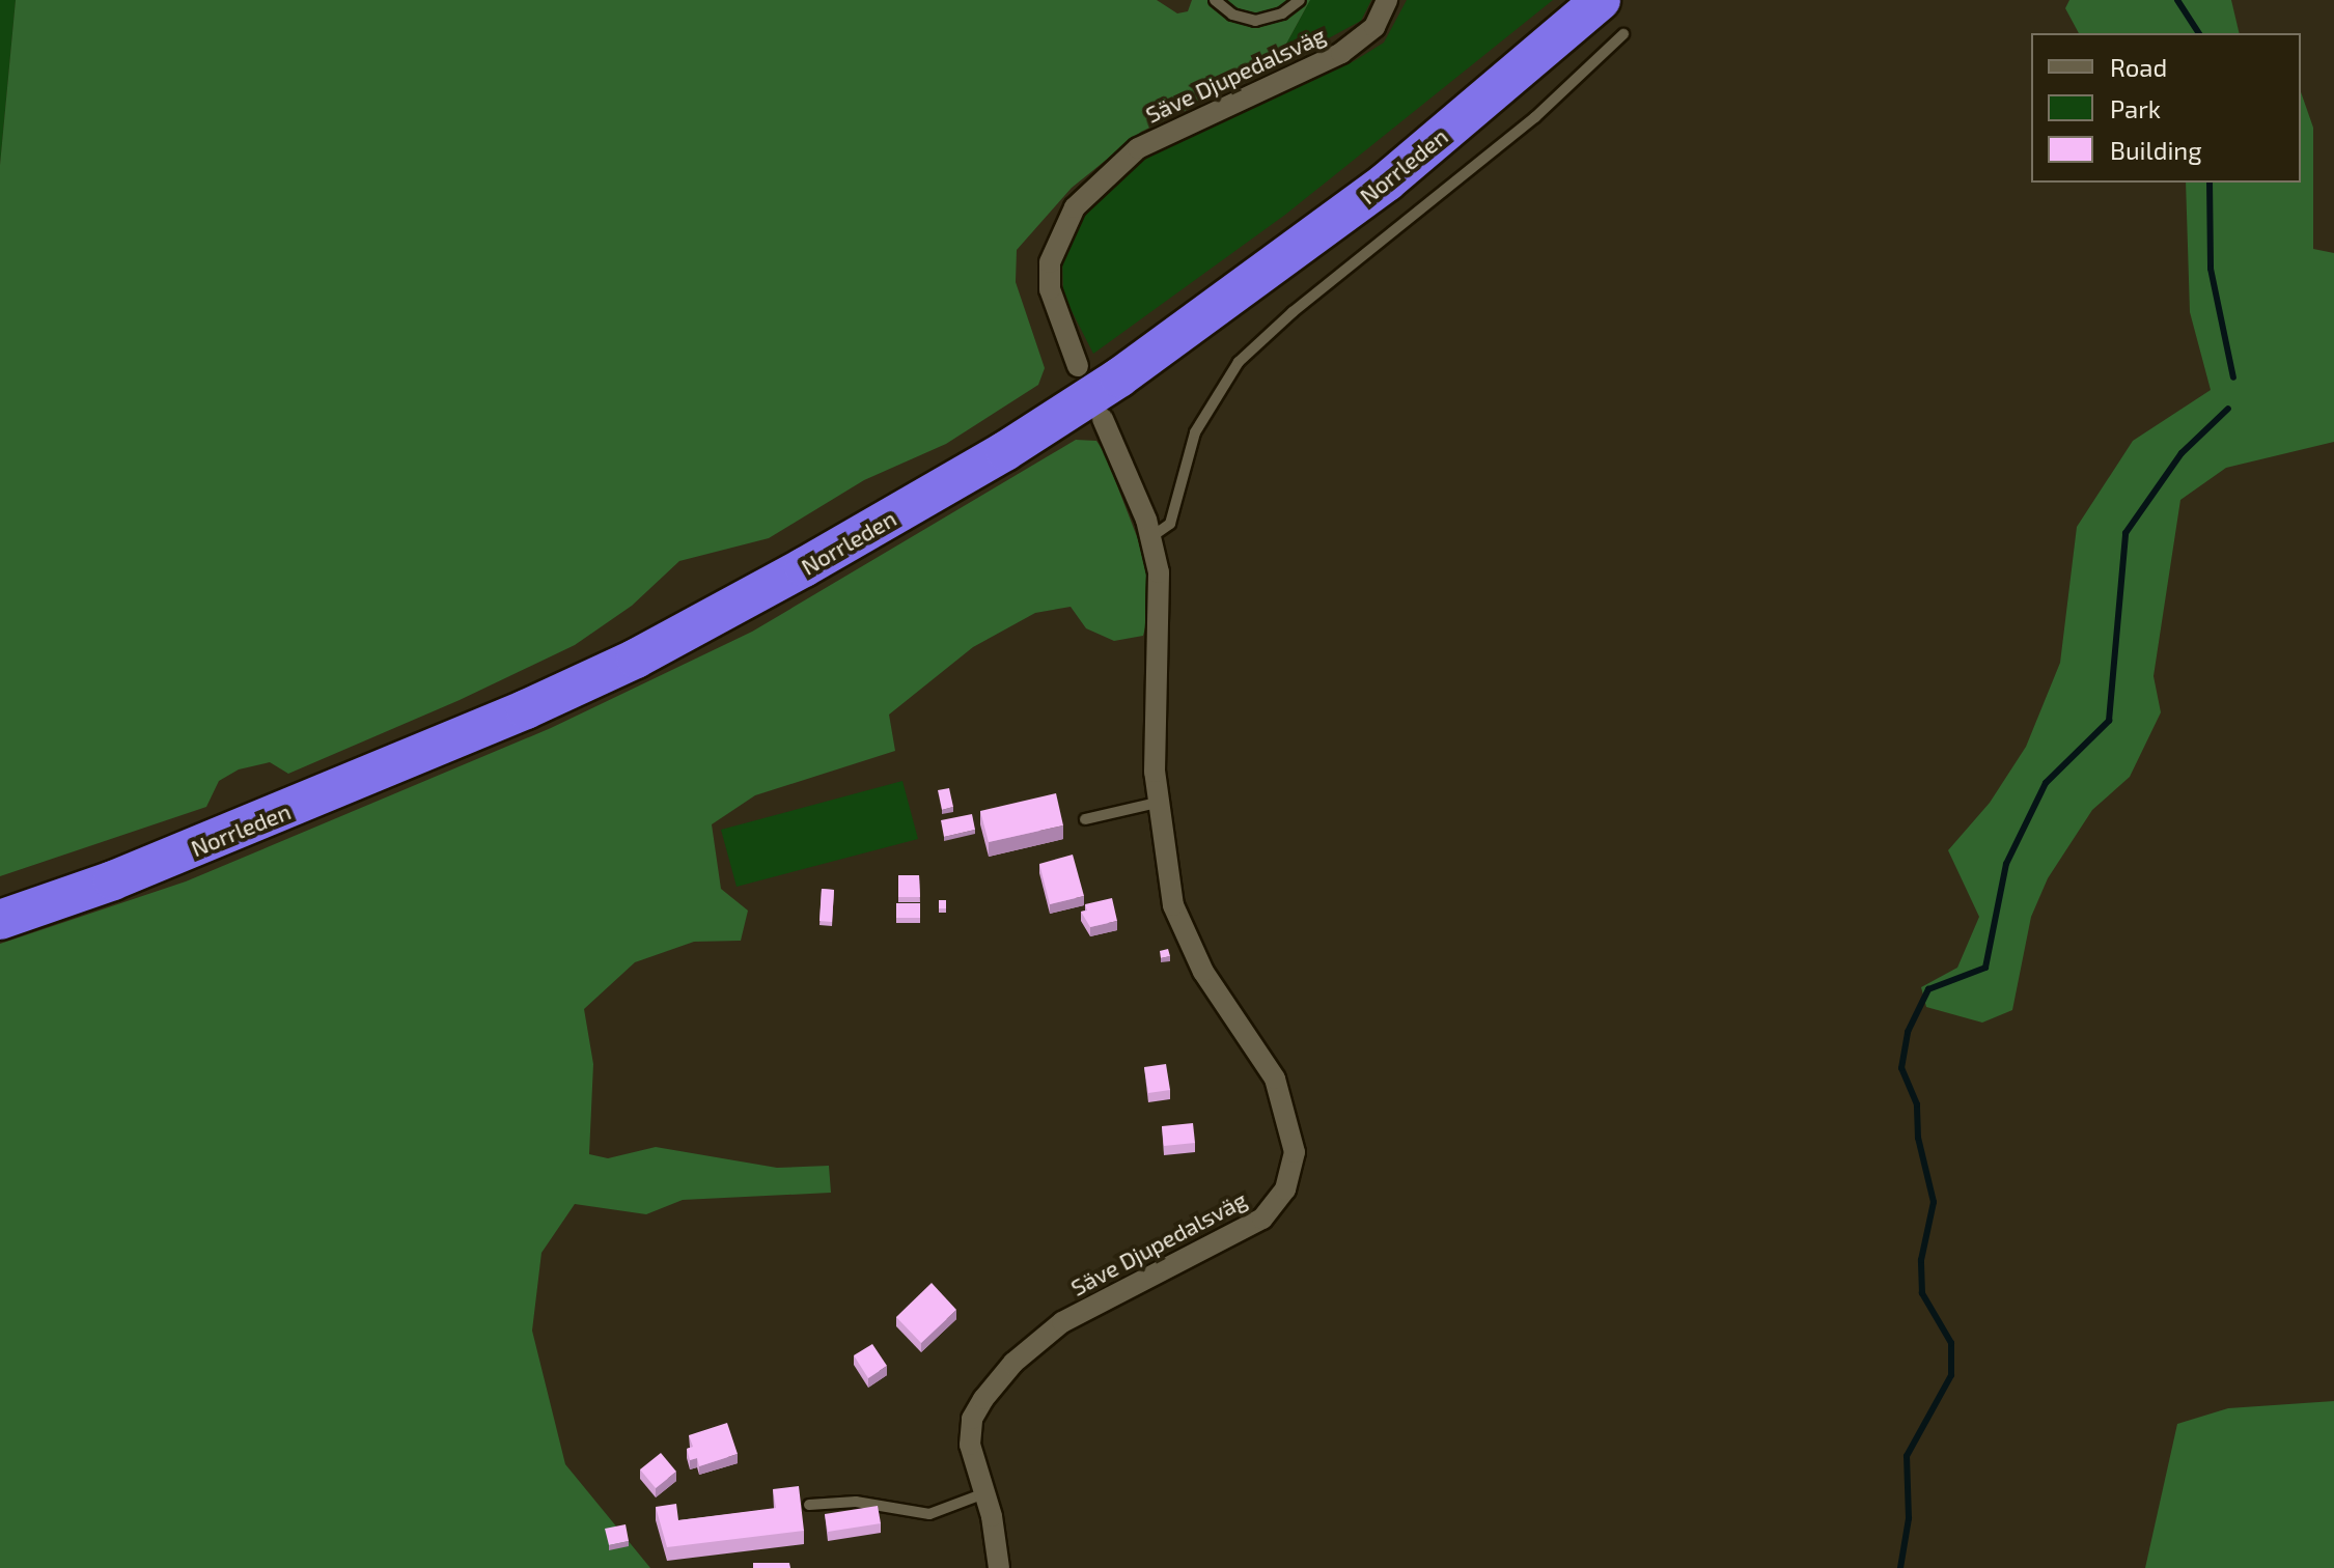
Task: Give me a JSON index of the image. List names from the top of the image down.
{
  "streets": {
    "highway": ["Norrleden"],
    "street": ["Säve Djupedalsväg"]
  },
  "legend": ["Road", "Park", "Building"]
}
